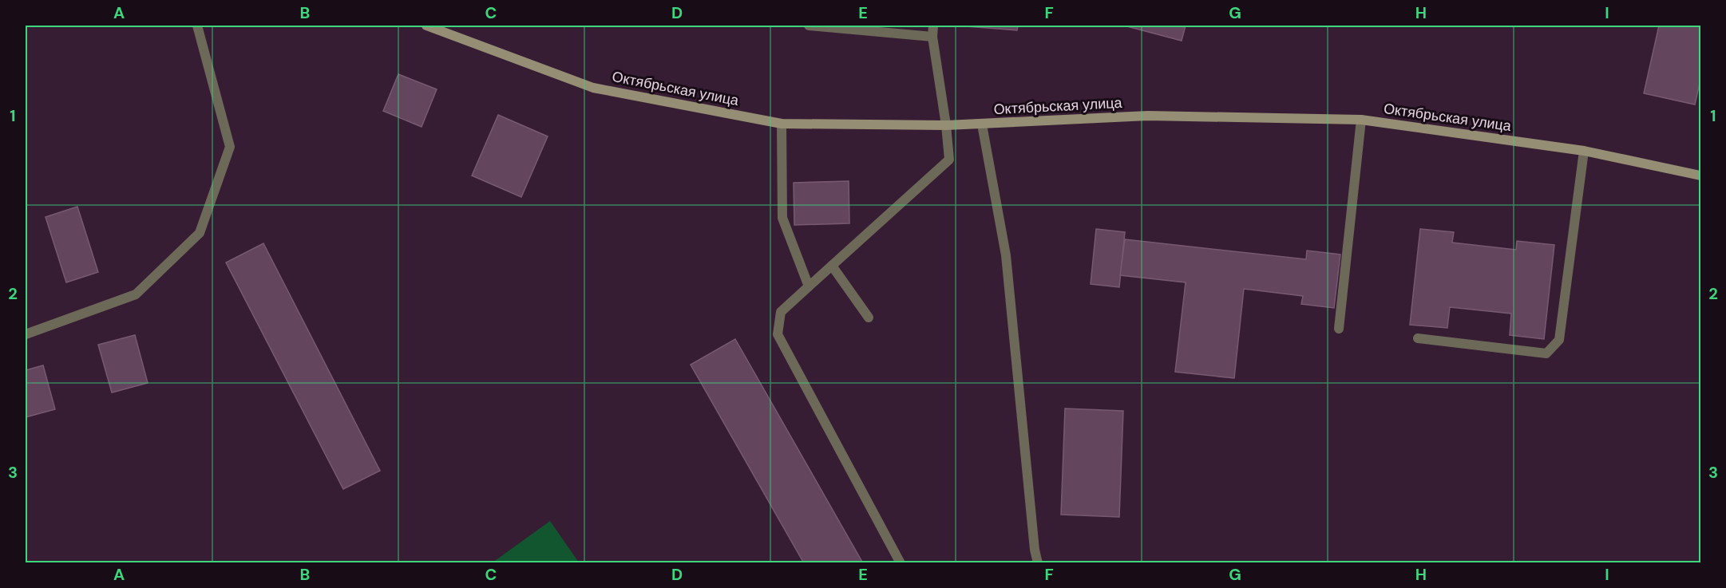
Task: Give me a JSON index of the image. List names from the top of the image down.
{
  "streets": {
    "street": ["Октябрьская улица"]
  },
  "grid": {
    "columns": [
      "A",
      "B",
      "C",
      "D",
      "E",
      "F",
      "G",
      "H",
      "I"
    ],
    "rows": ["1", "2", "3"]
  }
}
